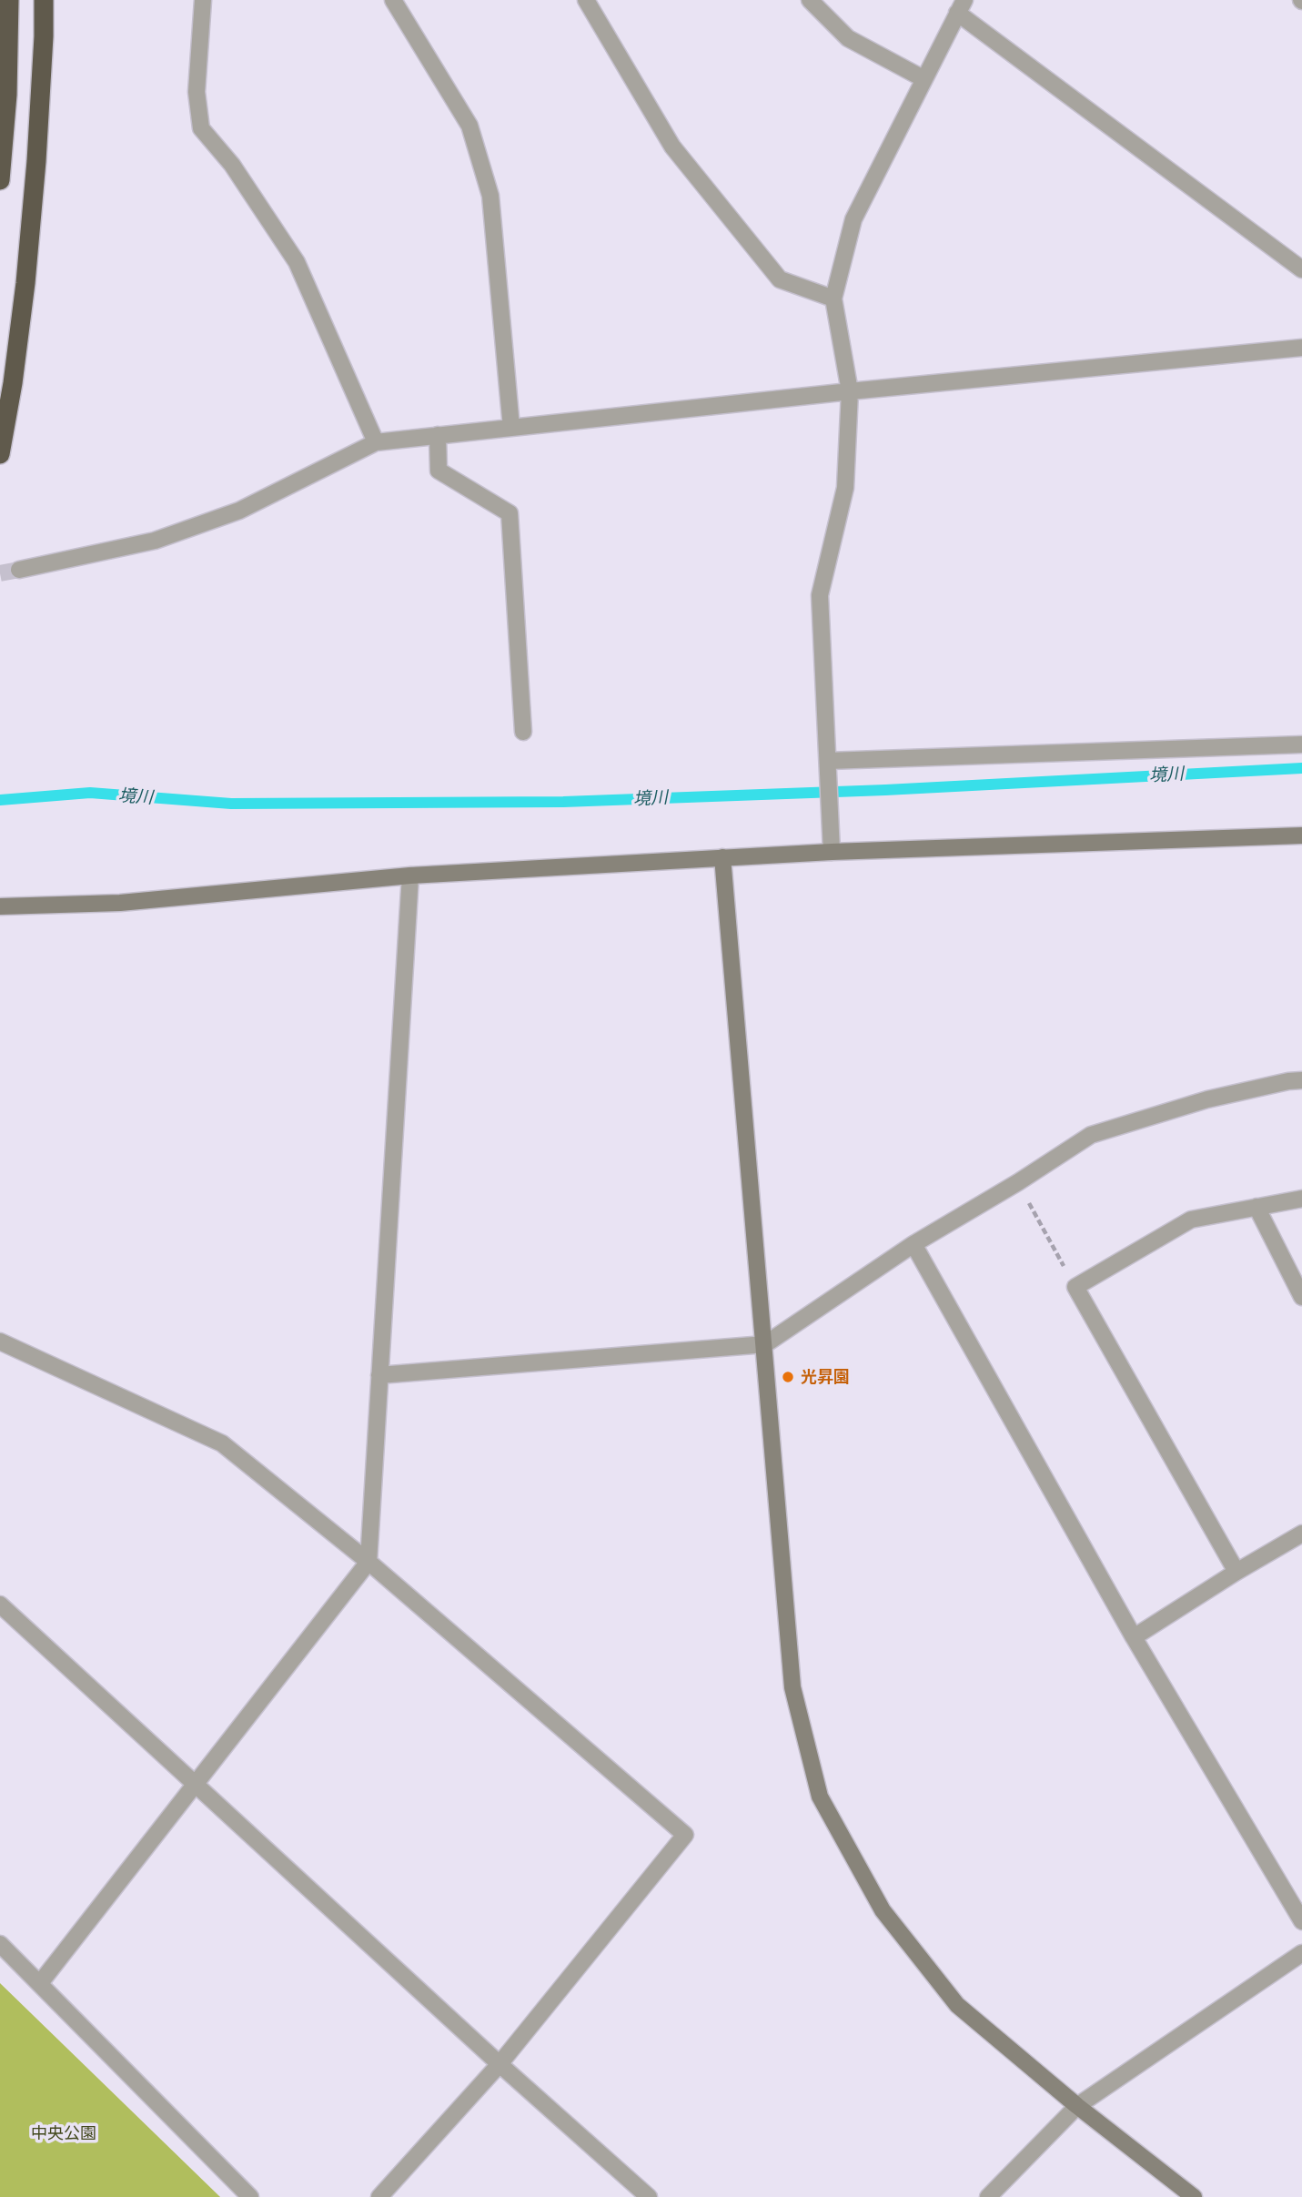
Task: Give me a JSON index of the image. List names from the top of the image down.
{
  "water": ["境川"],
  "parks": ["中央公園"],
  "places": ["光昇園"]
}
